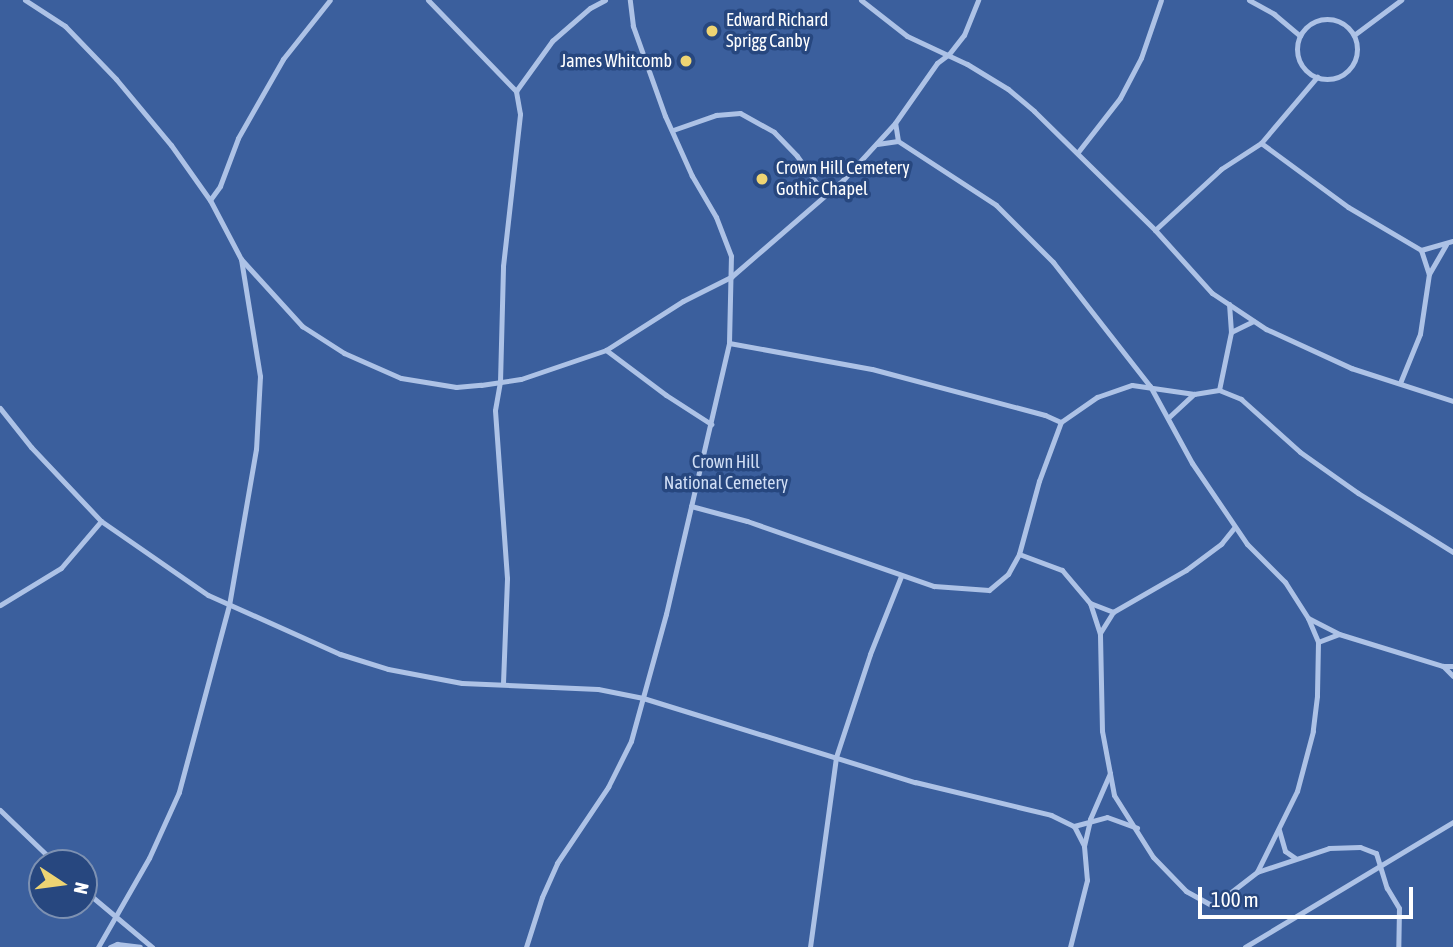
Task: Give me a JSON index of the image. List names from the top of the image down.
{
  "parks": ["Crown Hill National Cemetery"],
  "places": ["Edward Richard Sprigg Canby", "James Whitcomb", "Crown Hill Cemetery Gothic Chapel"],
  "scale_bar": "100 m",
  "north": "right"
}
